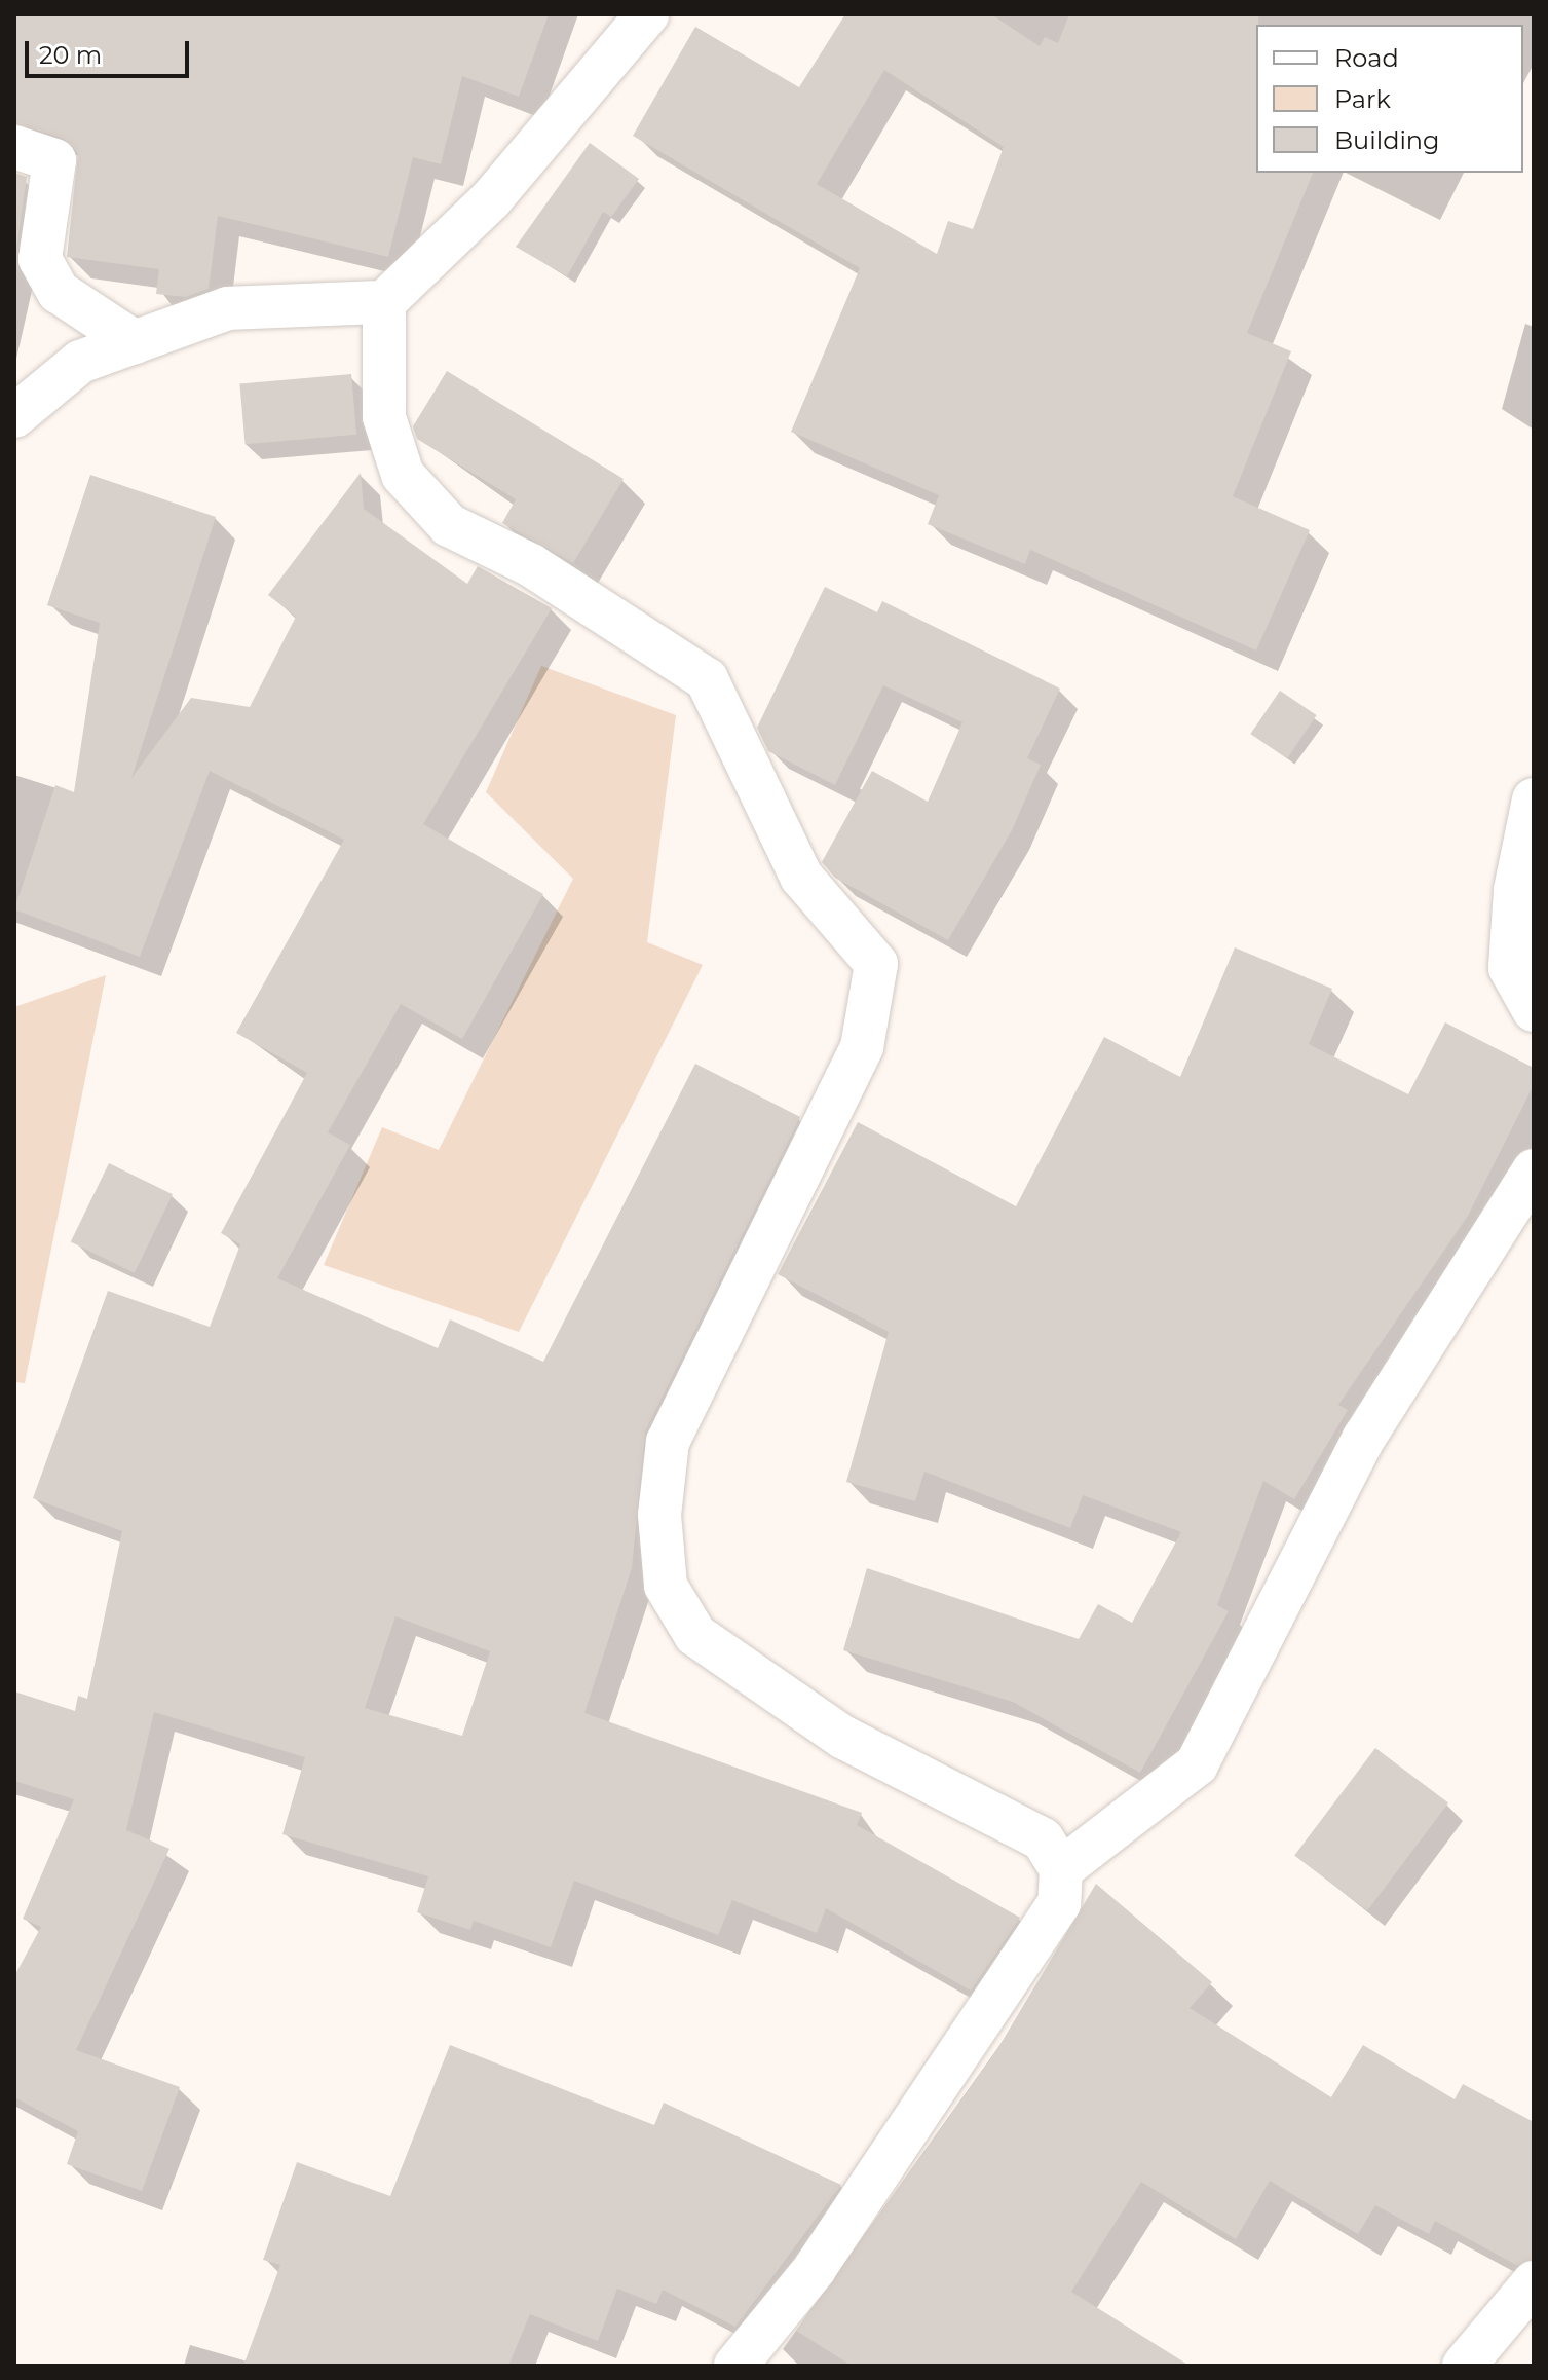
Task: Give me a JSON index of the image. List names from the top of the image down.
{
  "legend": ["Road", "Park", "Building"],
  "scale_bar": "20 m"
}
